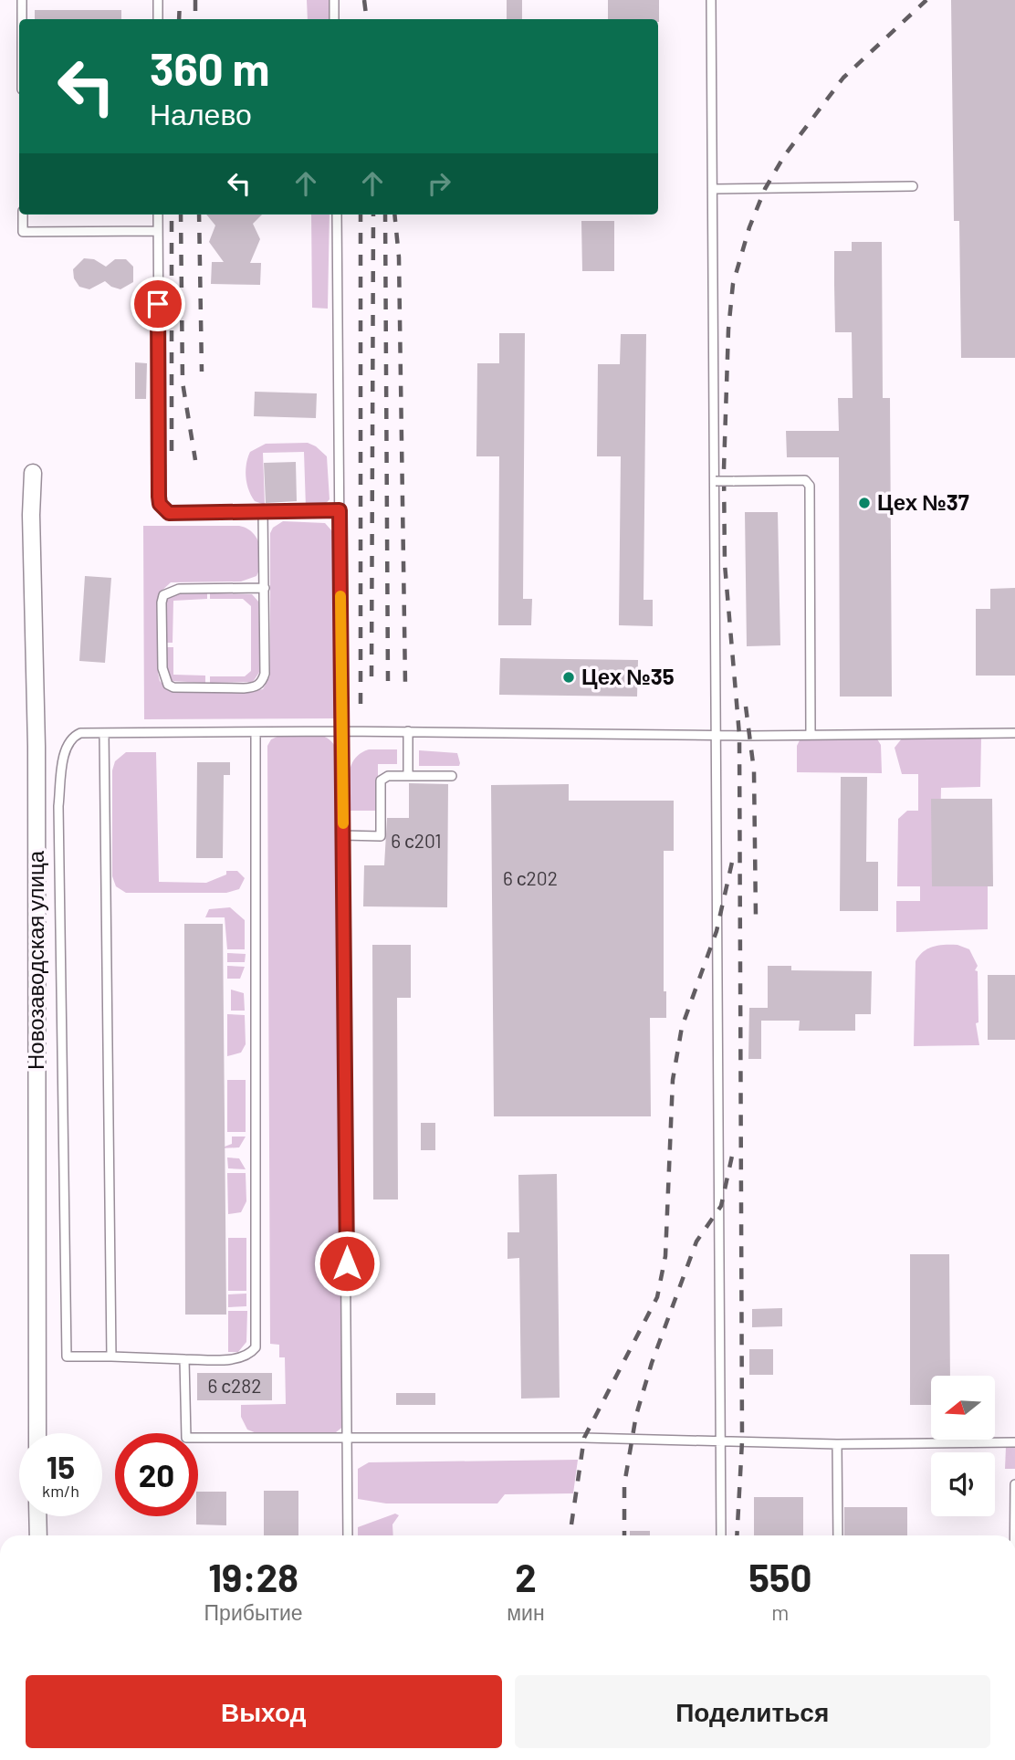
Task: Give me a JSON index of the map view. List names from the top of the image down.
{
  "streets": {
    "street": ["Новозаводская улица"]
  },
  "places": ["Цех №37", "Цех №35"],
  "house_numbers": ["6 с201", "6 с202", "6 с282"],
  "north": "left",
  "page": {
    "turn": ["360 m", "Налево"],
    "speed": "15 km/h",
    "limit": "20",
    "eta": [
      "19:28",
      "Прибытие",
      "2",
      "мин",
      "550",
      "m"
    ],
    "buttons": ["Выход", "Поделиться"]
  }
}
